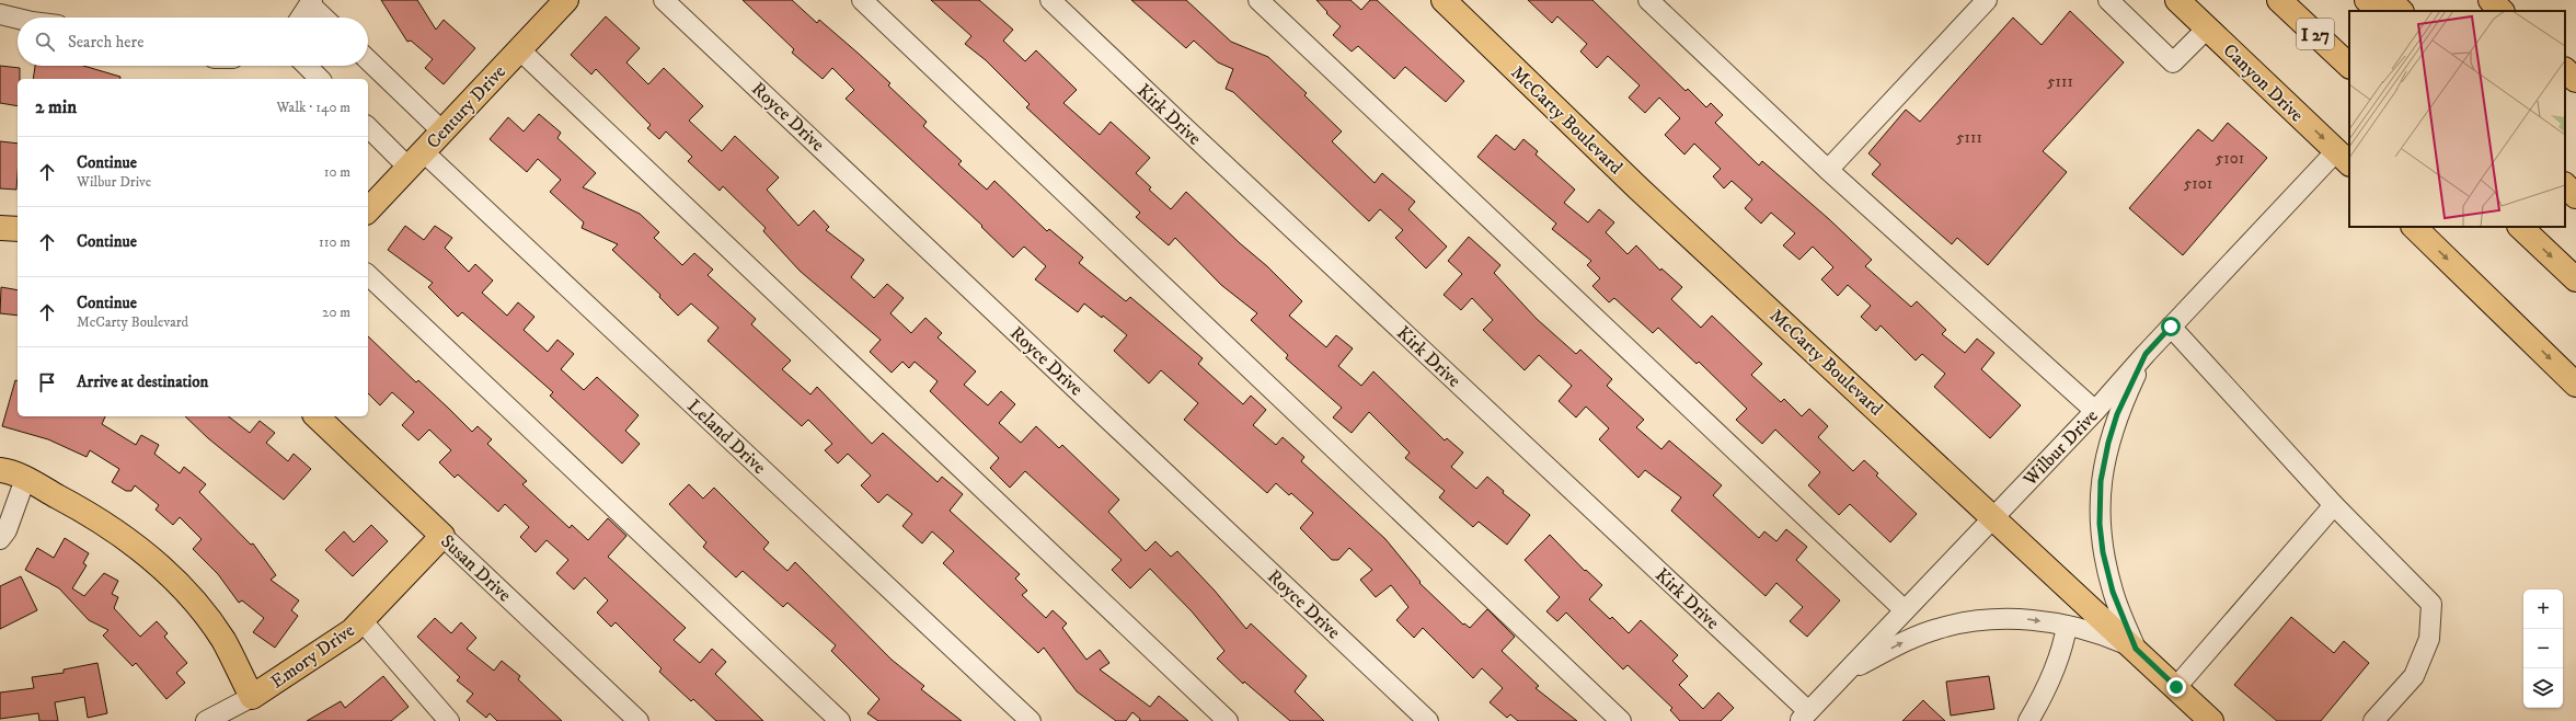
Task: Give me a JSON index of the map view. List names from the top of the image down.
{
  "streets": {
    "main road": [
      "I 27",
      "Canyon Drive",
      "Century Drive",
      "McCarty Boulevard",
      "Susan Drive",
      "Emory Drive"
    ],
    "street": [
      "Kirk Drive",
      "Royce Drive",
      "Leland Drive",
      "Wilbur Drive"
    ]
  },
  "crossings": [
    ["Canyon Drive", "Wilbur Drive"],
    ["Century Drive", "Leland Drive"],
    ["Kirk Drive", "Wilbur Drive"],
    ["McCarty Boulevard", "Wilbur Drive"],
    ["Susan Drive", "Emory Drive"]
  ],
  "house_numbers": [
    "5111",
    "5111",
    "5101",
    "5101"
  ],
  "page": {
    "search": "Search here",
    "heading": ["2 min", "Walk · 140 m"],
    "list": [
      ["Continue", "Wilbur Drive", "10 m"],
      ["Continue", "110 m"],
      ["Continue", "McCarty Boulevard", "20 m"],
      "Arrive at destination"
    ],
    "map_buttons": ["+", "−"]
  }
}
